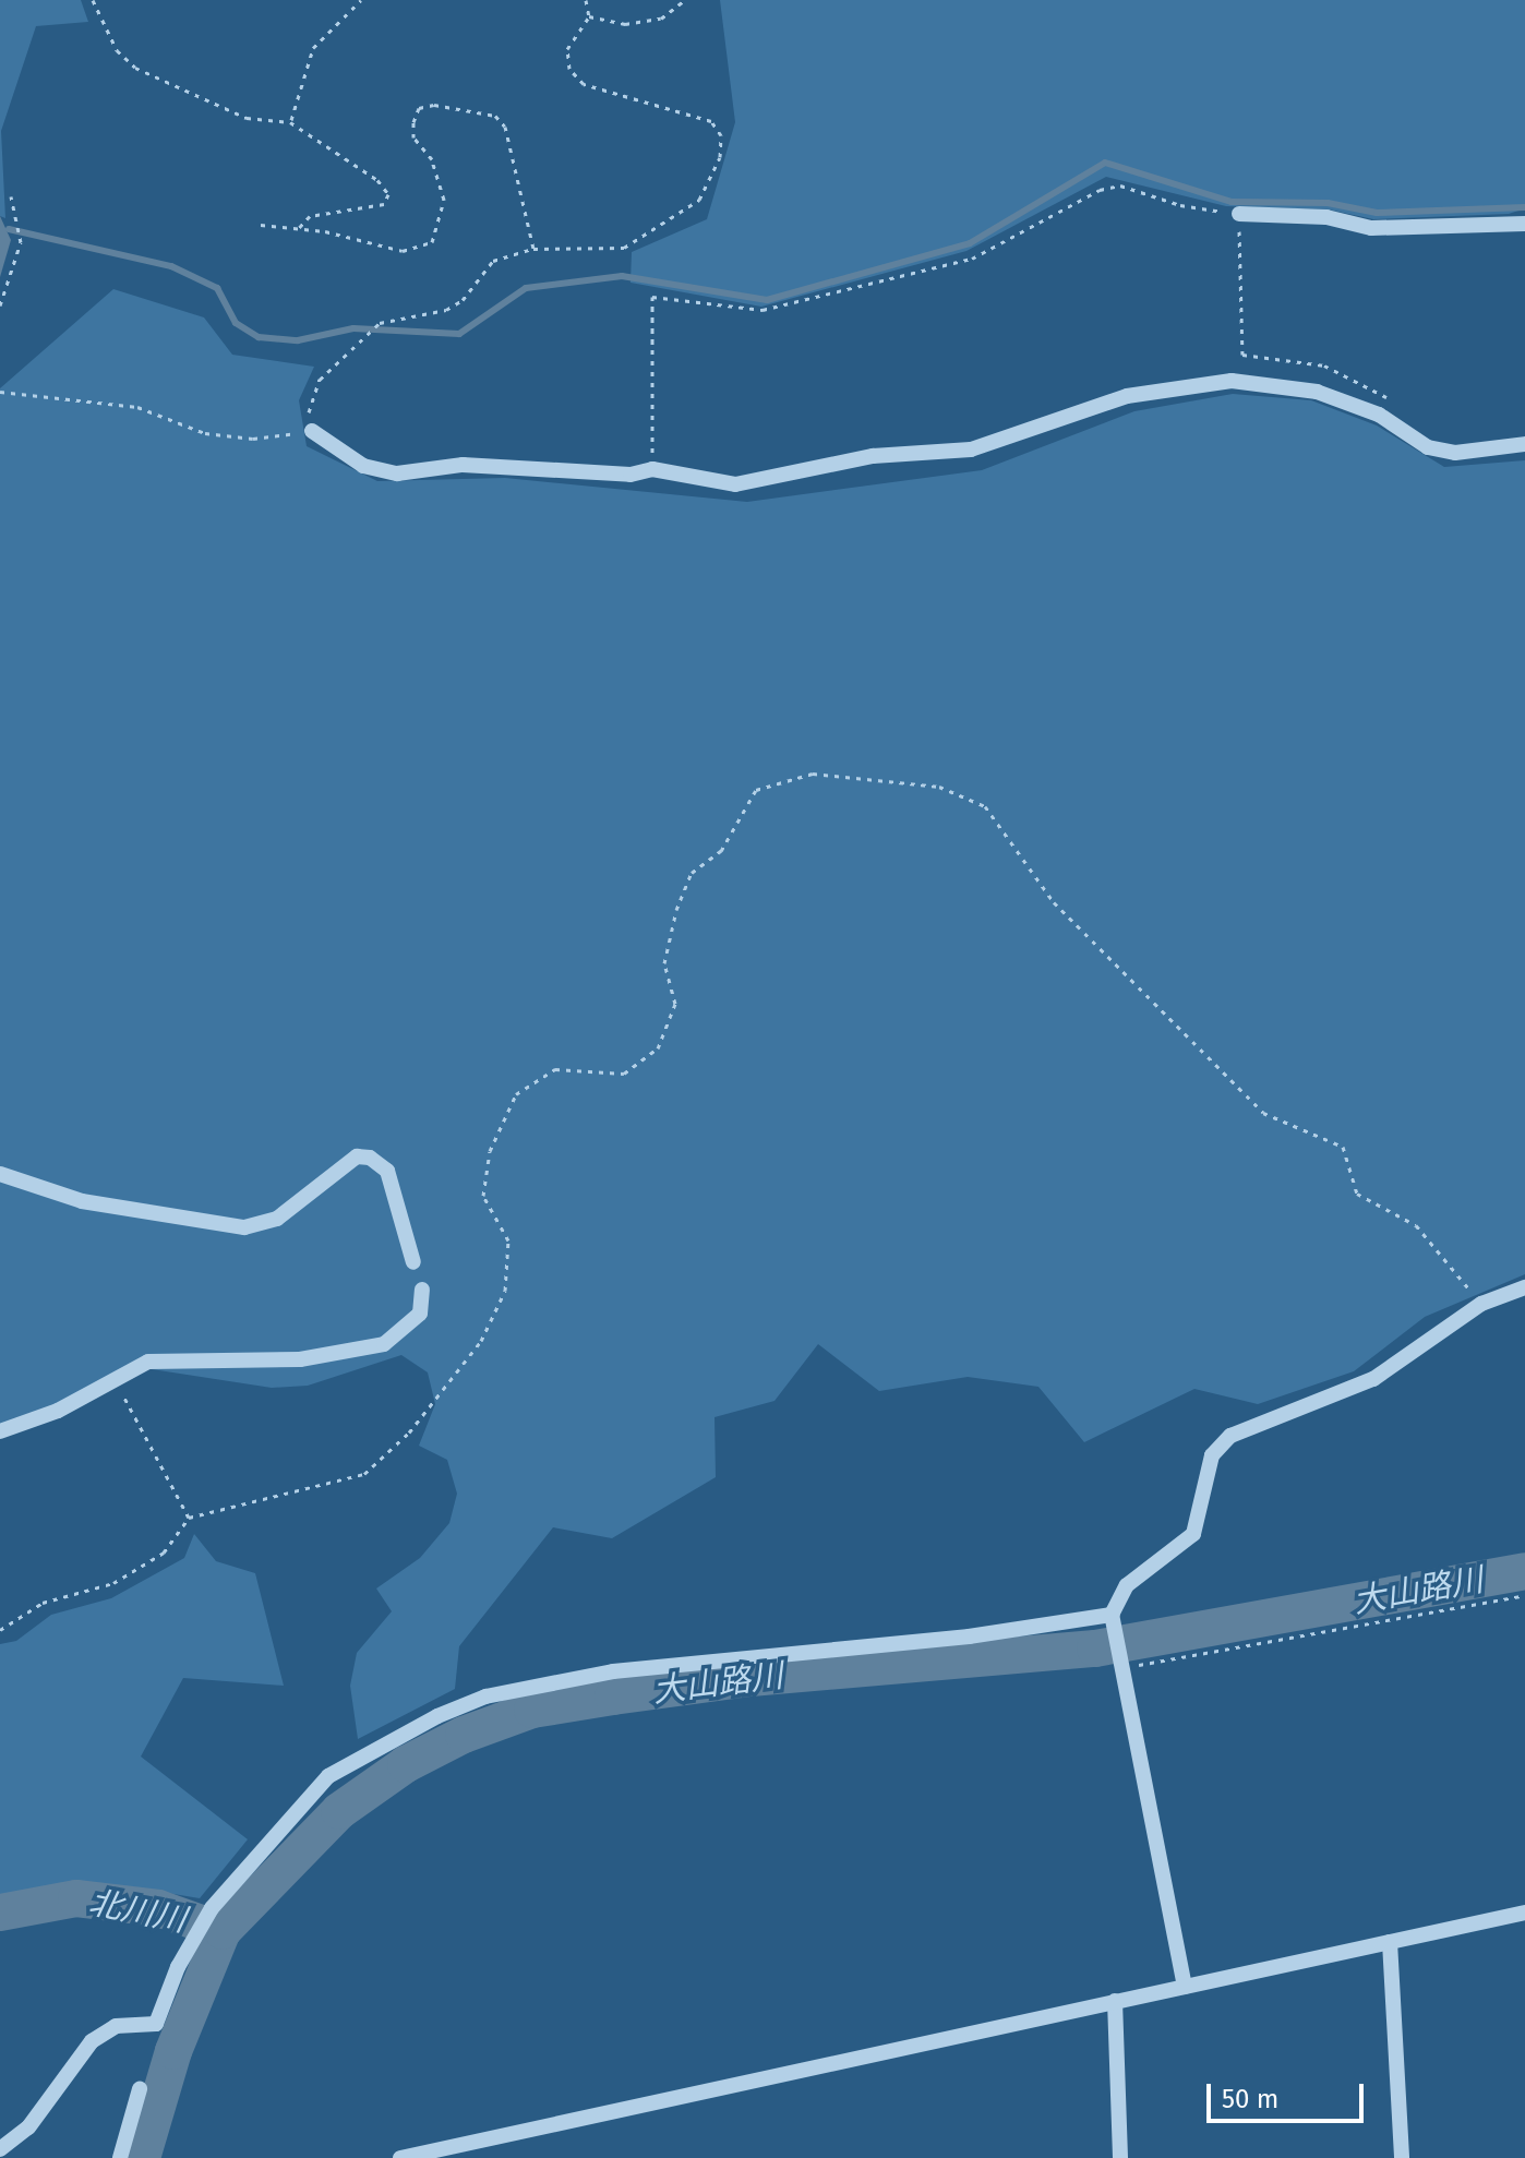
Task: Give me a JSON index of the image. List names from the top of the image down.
{
  "water": ["大山路川", "北川川"],
  "scale_bar": "50 m"
}
